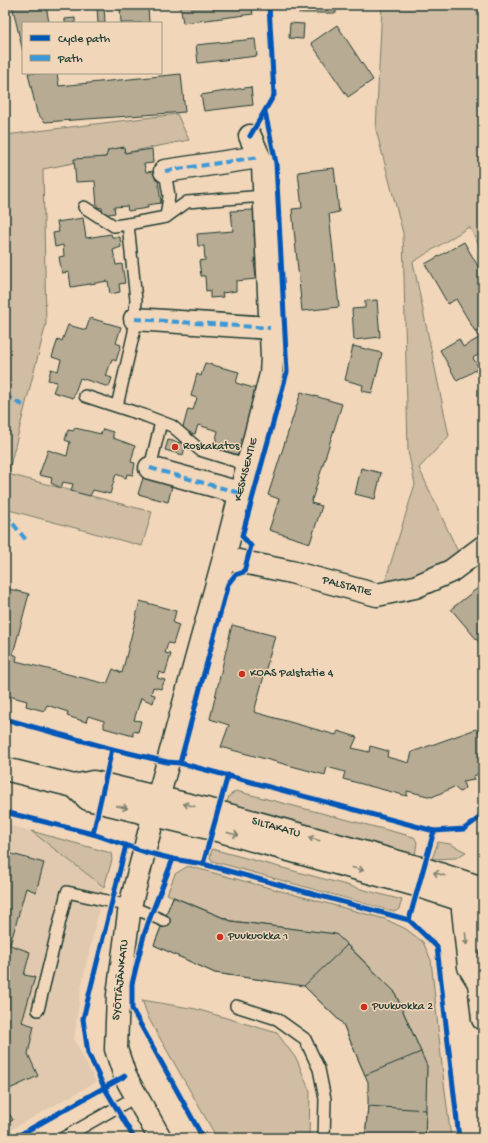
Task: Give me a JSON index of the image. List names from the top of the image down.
{
  "streets": {
    "street": [
      "KESKISENTIE",
      "PALSTATIE",
      "SILTAKATU",
      "SYÖTTÄJÄNKATU"
    ]
  },
  "crossings": [
    ["KESKISENTIE", "PALSTATIE"],
    ["KESKISENTIE", "SILTAKATU"],
    ["KESKISENTIE", "SYÖTTÄJÄNKATU"],
    ["SILTAKATU", "SYÖTTÄJÄNKATU"]
  ],
  "places": [
    "Roskakatos",
    "KOAS Palstatie 4",
    "Puukuokka 1",
    "Puukuokka 2"
  ],
  "legend": ["Cycle path", "Path"]
}
